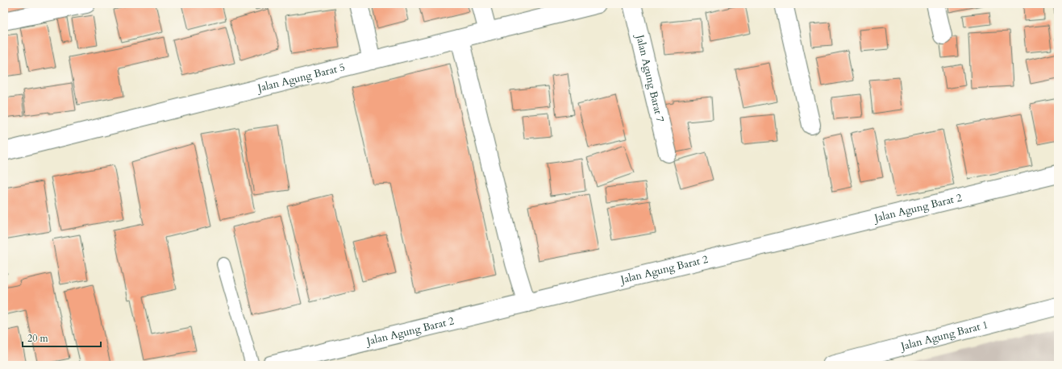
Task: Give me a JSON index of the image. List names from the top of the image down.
{
  "streets": {
    "street": [
      "Jalan Agung Barat 5",
      "Jalan Agung Barat 7",
      "Jalan Agung Barat 2",
      "Jalan Agung Barat 1"
    ]
  },
  "scale_bar": "20 m"
}
